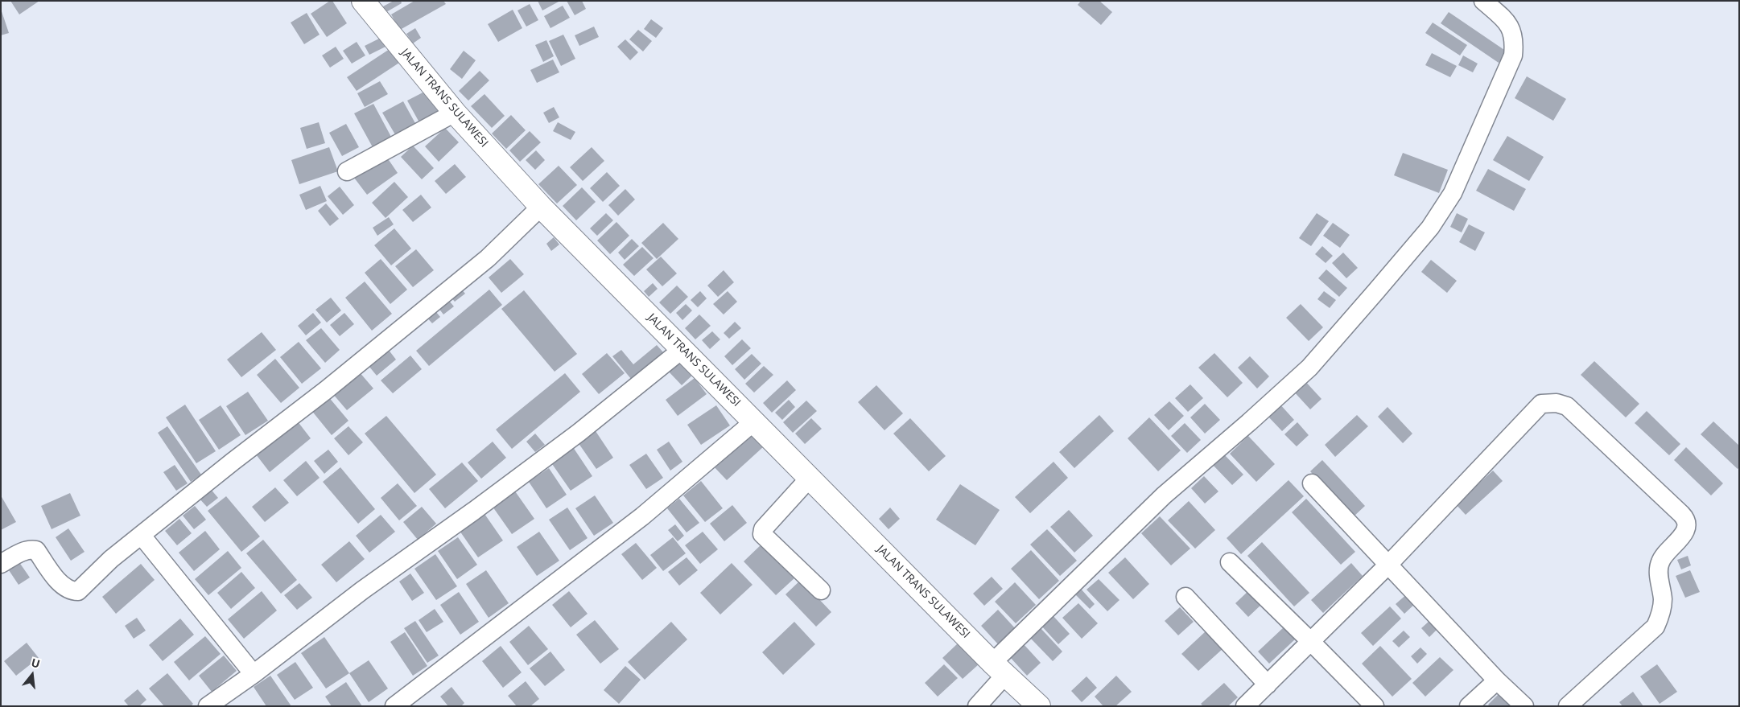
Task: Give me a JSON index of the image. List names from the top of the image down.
{
  "streets": {
    "highway": ["JALAN TRANS SULAWESI"]
  },
  "north": "top"
}
